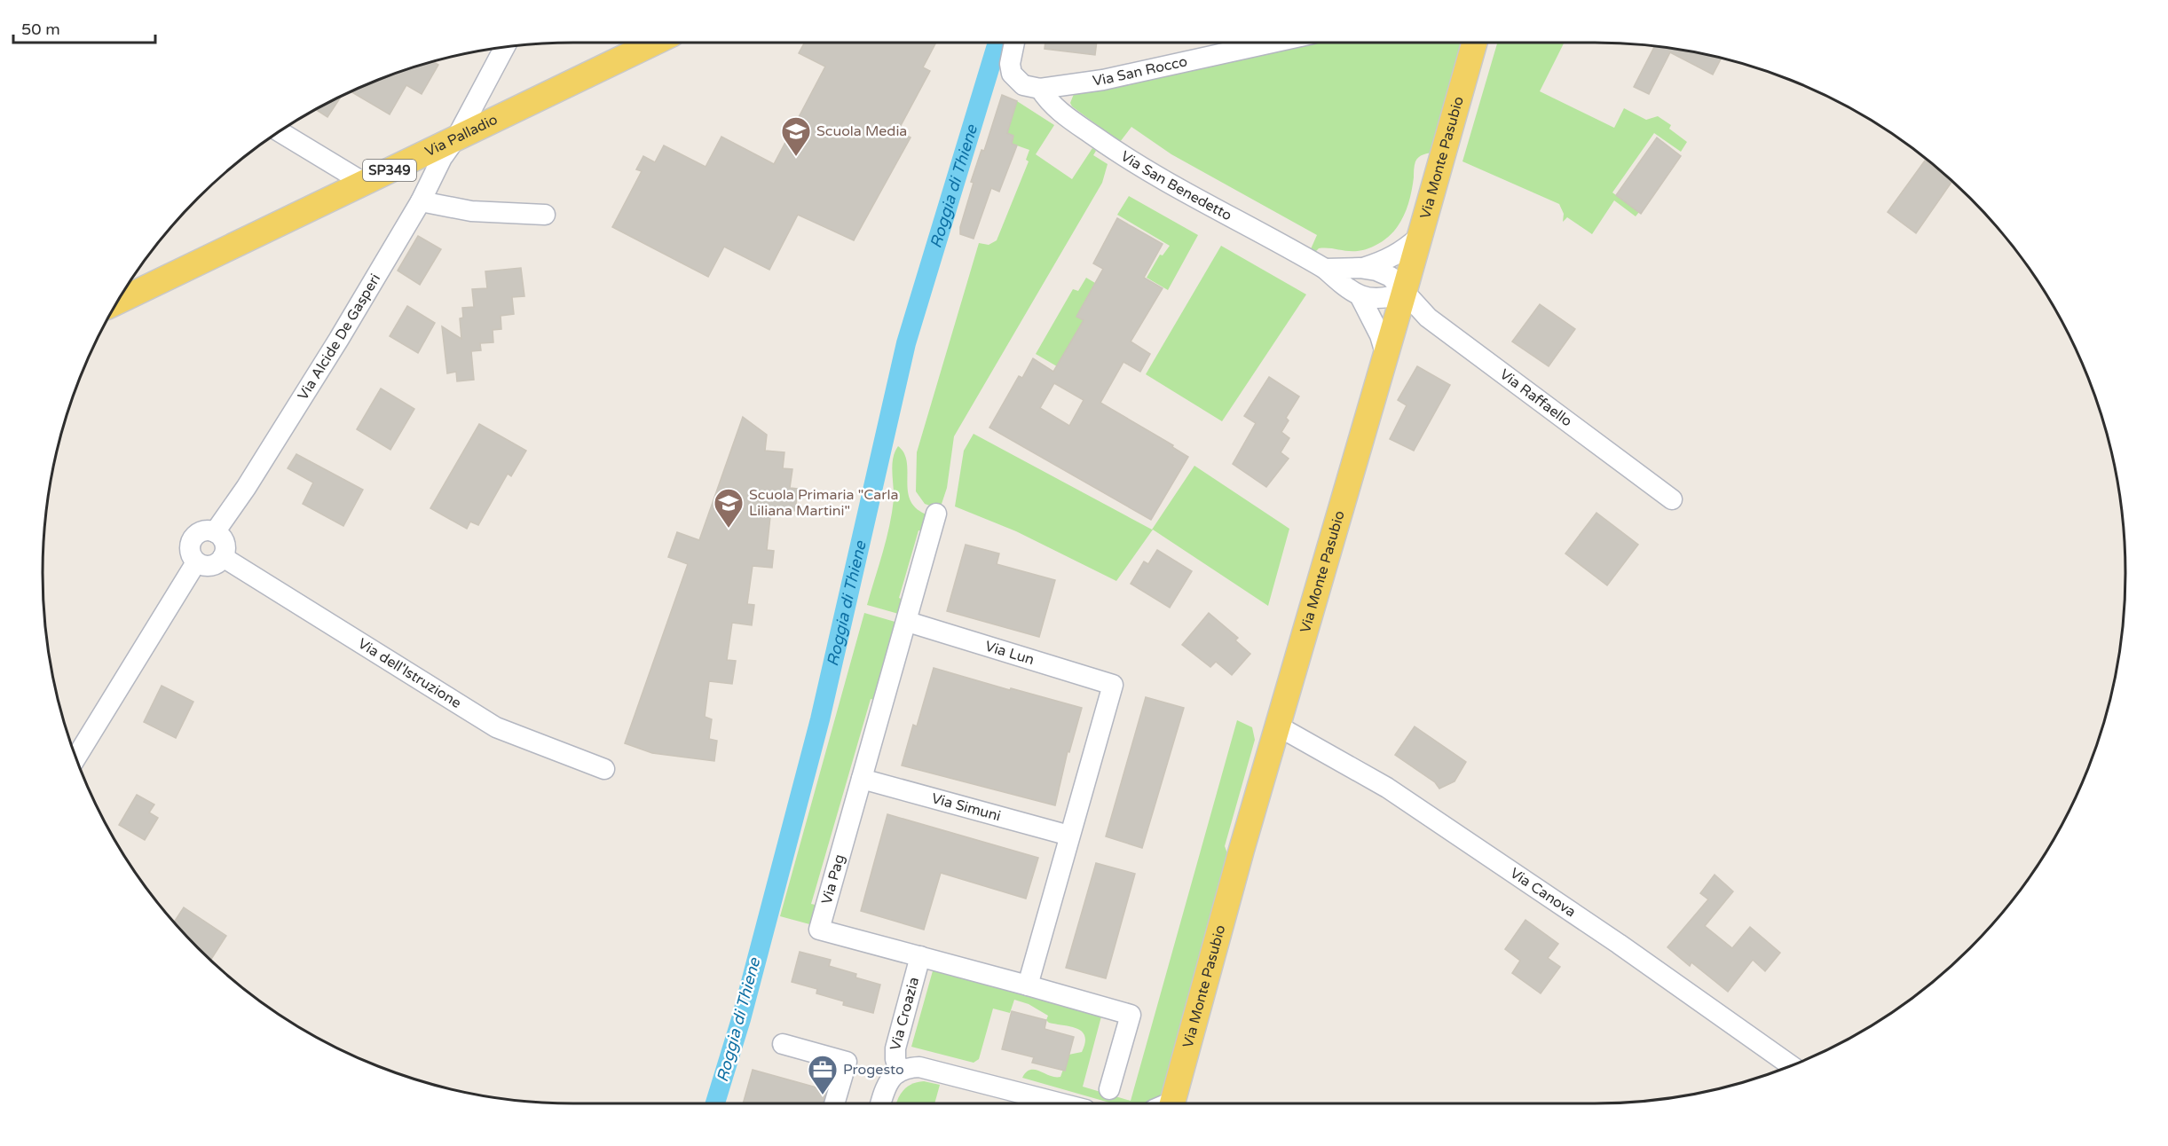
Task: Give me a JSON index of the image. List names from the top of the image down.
{
  "streets": {
    "main road": ["Via Palladio", "Via Monte Pasubio", "SP349"],
    "street": [
      "Via San Rocco",
      "Via San Benedetto",
      "Via Alcide De Gasperi",
      "Via Raffaello",
      "Via Lun",
      "Via dell'Istruzione",
      "Via Simuni",
      "Via Pag",
      "Via Canova",
      "Via Croazia"
    ]
  },
  "crossings": [
    ["Via San Rocco", "Via San Benedetto"],
    ["Via Palladio", "Via Alcide De Gasperi"],
    ["Via Monte Pasubio", "Via San Benedetto"],
    ["Via Monte Pasubio", "Via Raffaello"],
    ["Via Monte Pasubio", "Via Canova"],
    ["Via San Benedetto", "Via Raffaello"],
    ["Via Alcide De Gasperi", "Via dell'Istruzione"],
    ["Via Lun", "Via Simuni"],
    ["Via Lun", "Via Pag"],
    ["Via Simuni", "Via Pag"],
    ["Via Pag", "Via Croazia"]
  ],
  "water": ["Roggia di Thiene"],
  "places": {
    "school or university": ["Scuola Media", "Scuola Primaria \"Carla Liliana Martini\""],
    "office": ["Progesto"]
  },
  "scale_bar": "50 m"
}
